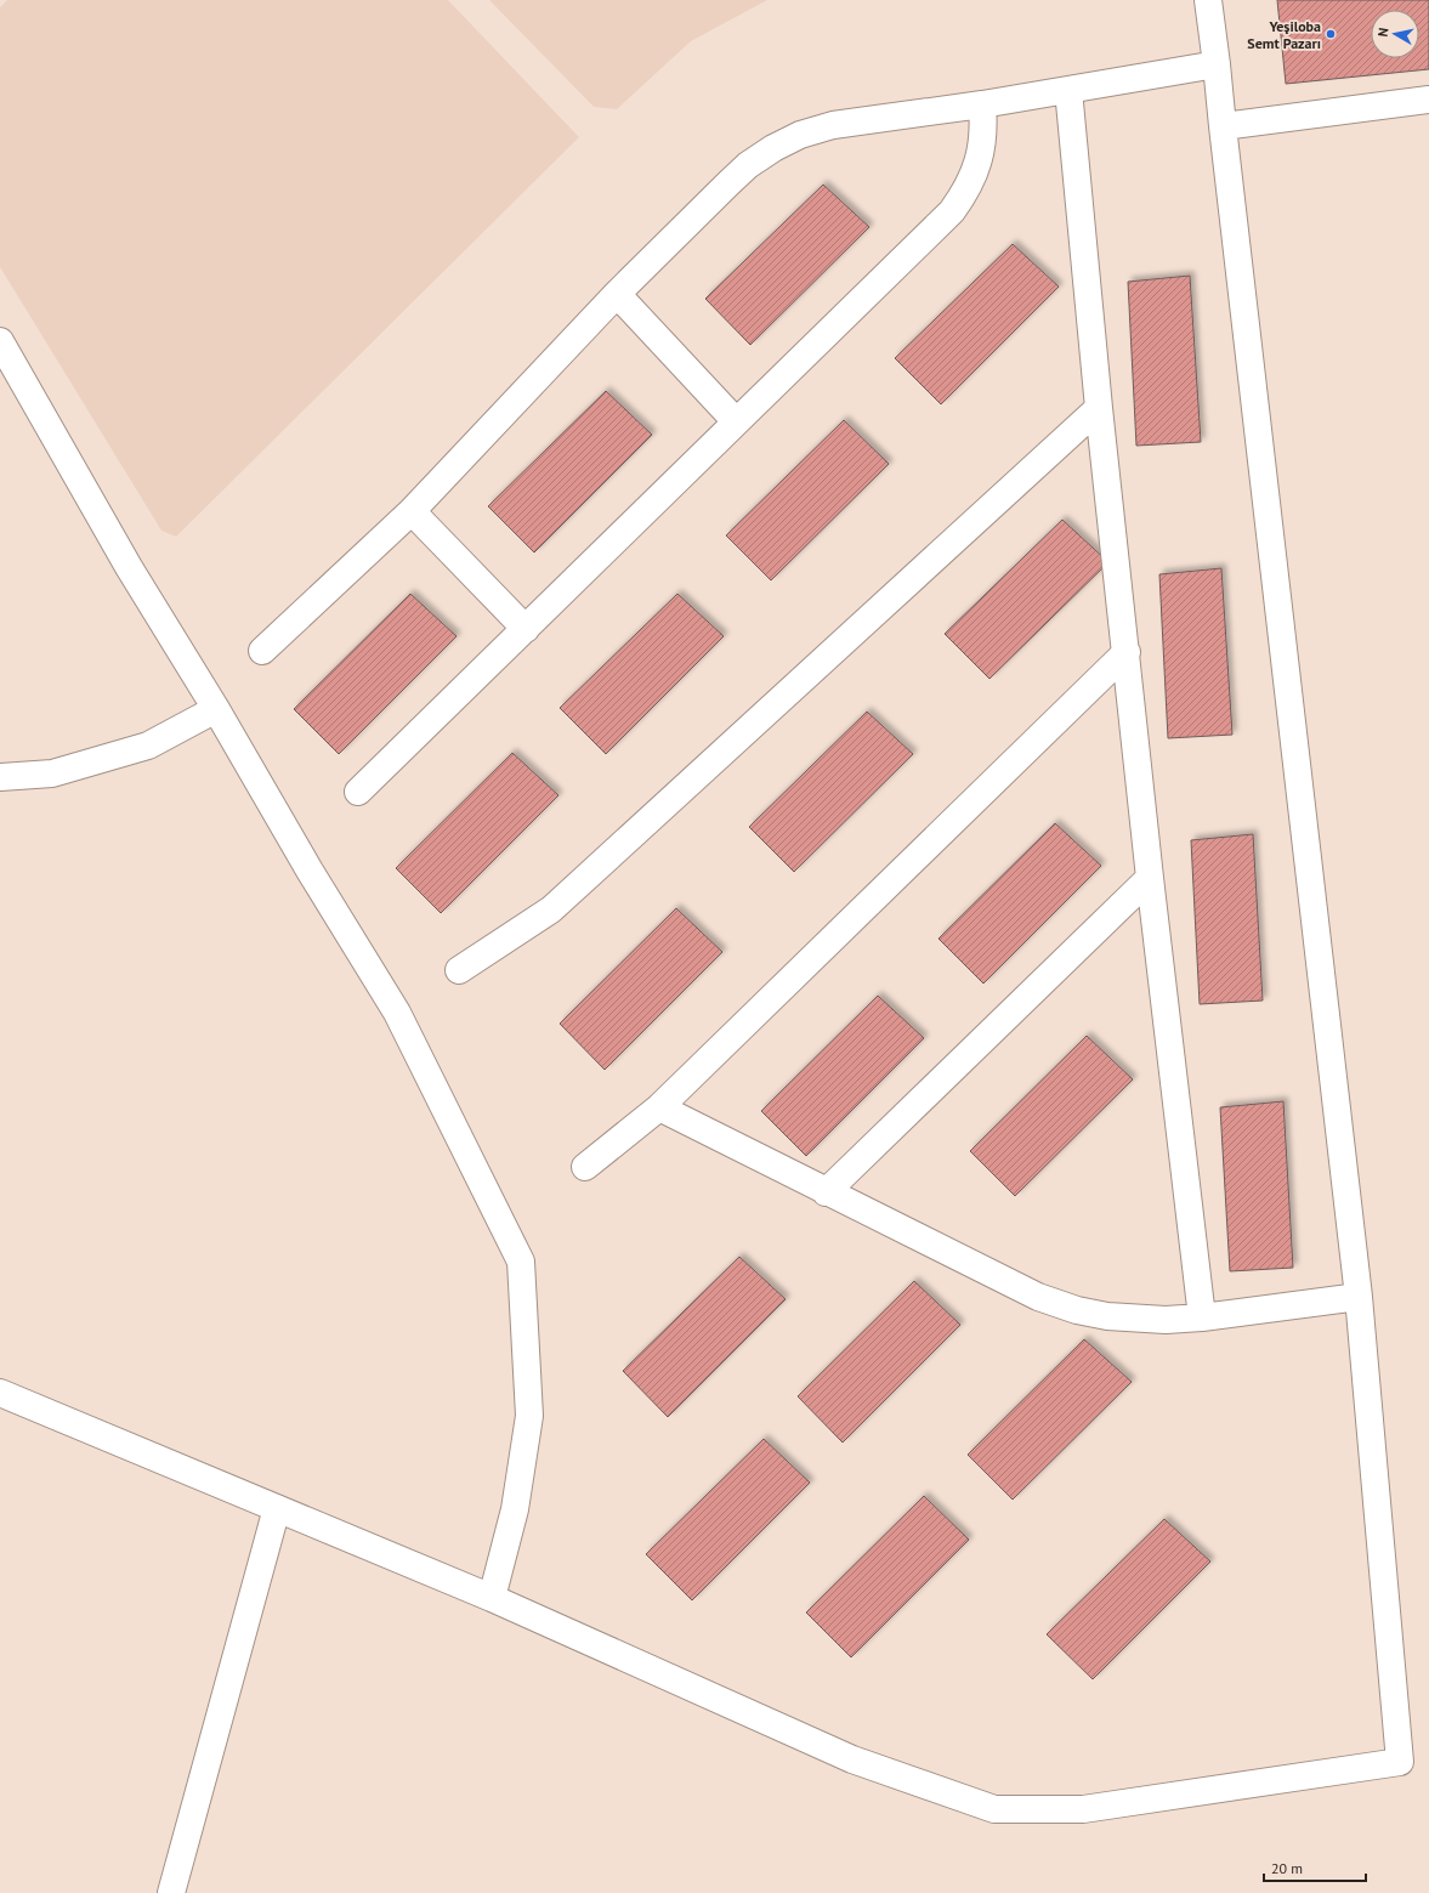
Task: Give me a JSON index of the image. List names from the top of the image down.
{
  "places": ["Yeşiloba Semt Pazarı"],
  "scale_bar": "20 m",
  "north": "left"
}
